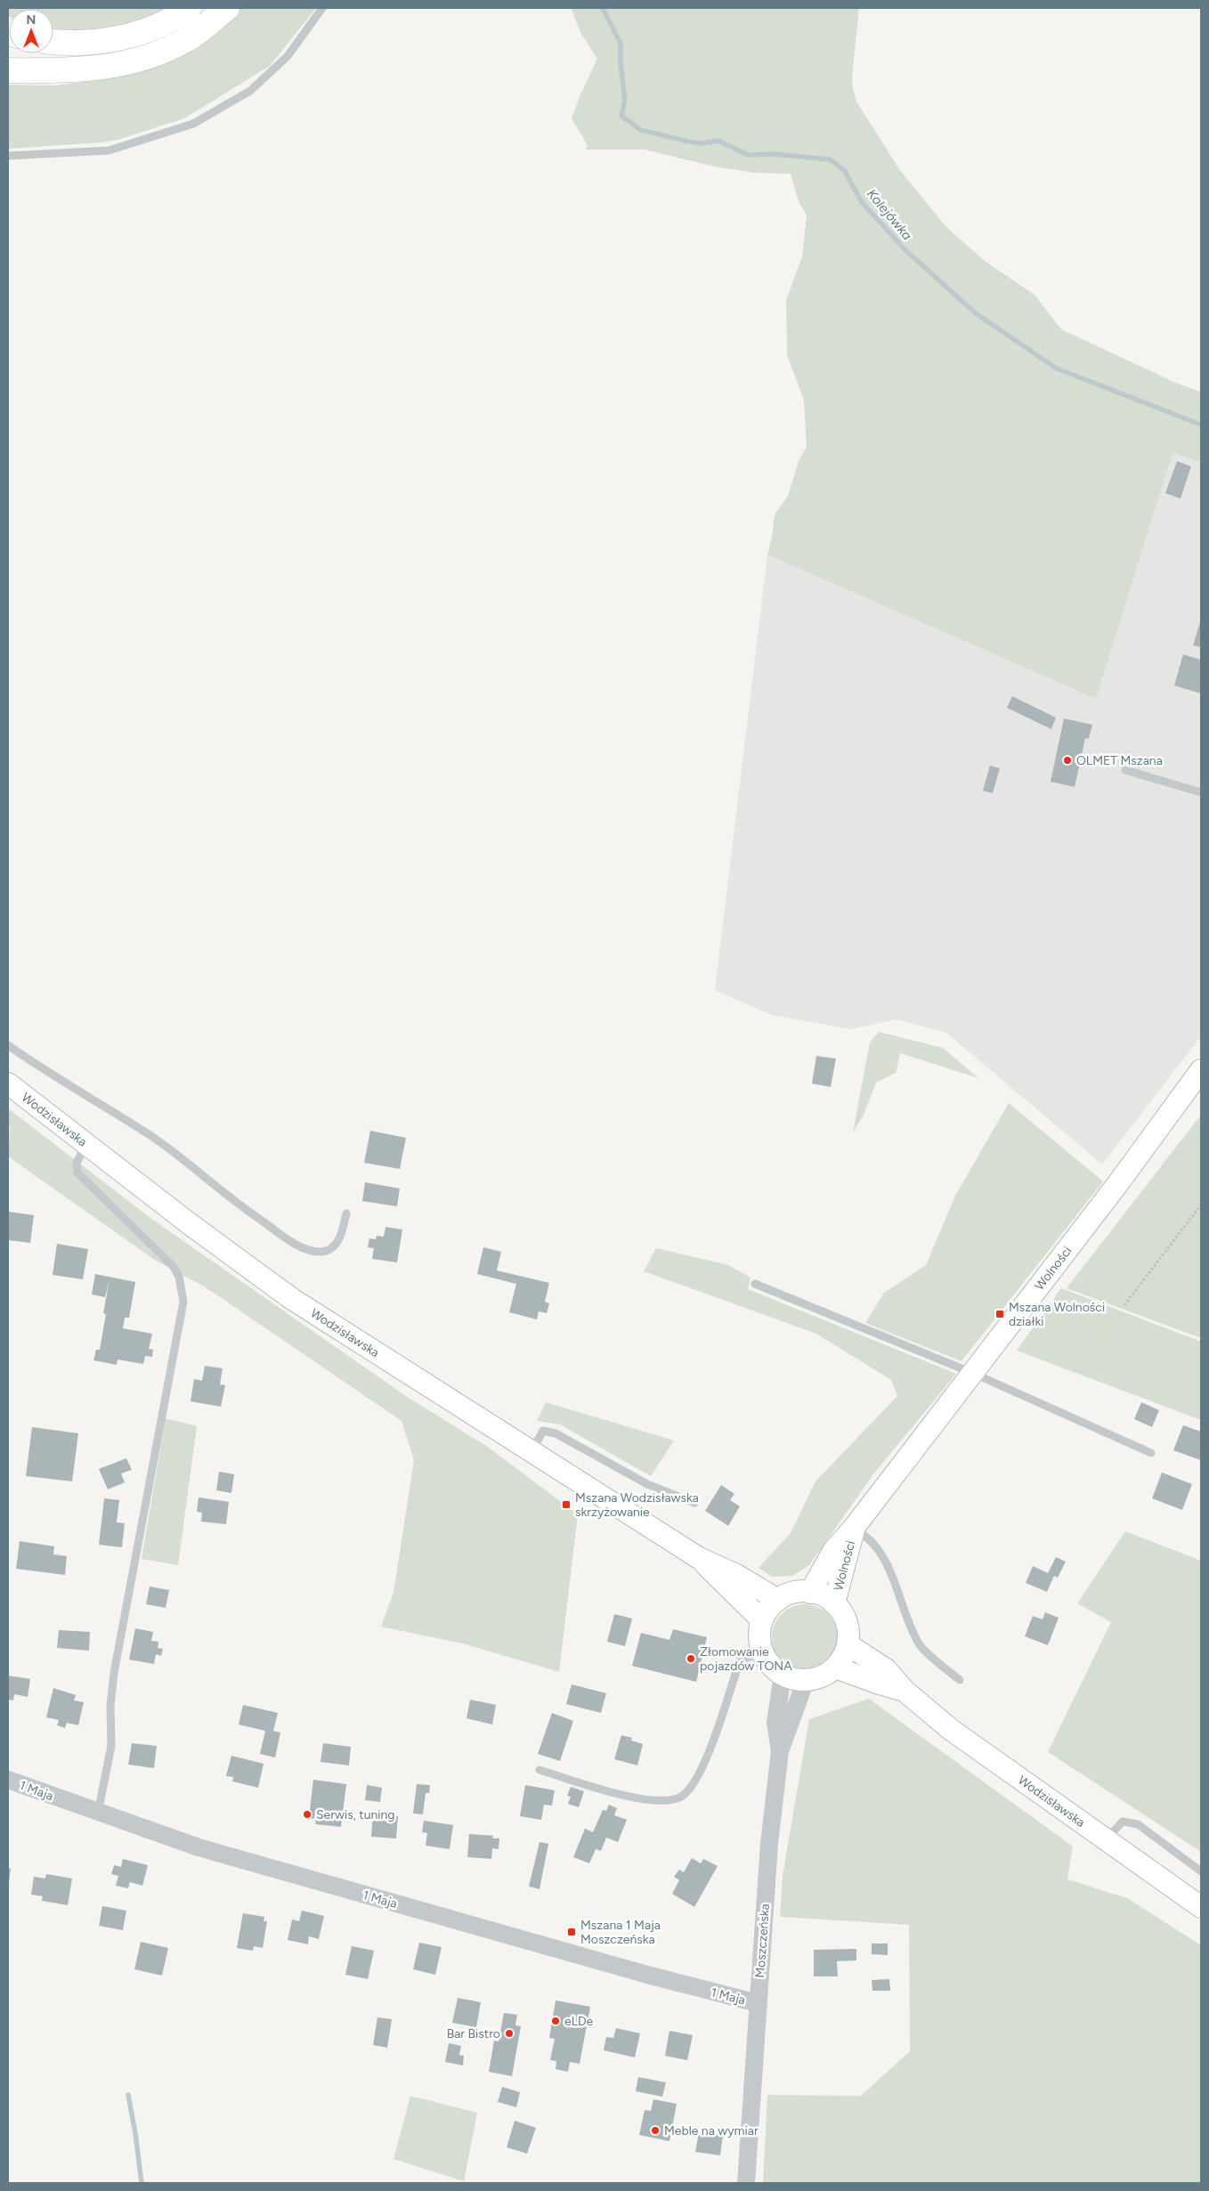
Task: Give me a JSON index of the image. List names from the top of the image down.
{
  "streets": {
    "main road": ["Wodzisławska", "Wolności"],
    "street": ["1 Maja", "Moszczeńska"]
  },
  "crossings": [
    ["Wodzisławska", "Wolności"],
    ["Wodzisławska", "Moszczeńska"],
    ["Wolności", "Moszczeńska"],
    ["1 Maja", "Moszczeńska"]
  ],
  "water": ["Kolejówka"],
  "places": {
    "other": [
      "OLMET Mszana",
      "Złomowanie pojazdów TONA",
      "Serwis, tuning",
      "eLDe",
      "Bar Bistro",
      "Meble na wymiar"
    ],
    "transit": ["Mszana Wolności działki", "Mszana Wodzisławska skrzyżowanie", "Mszana 1 Maja Moszczeńska"]
  },
  "north": "top"
}
